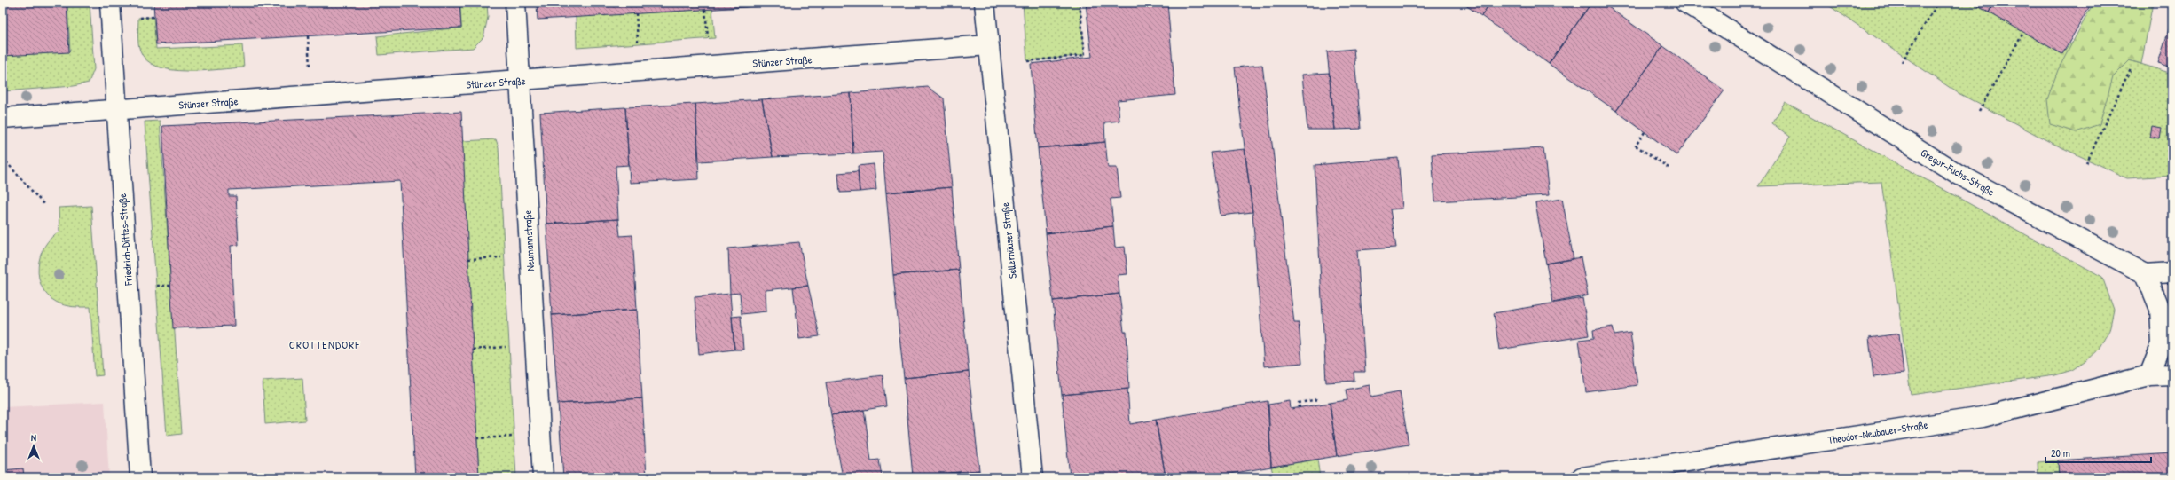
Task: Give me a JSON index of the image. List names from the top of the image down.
{
  "streets": {
    "street": [
      "Stünzer Straße",
      "Gregor-Fuchs-Straße",
      "Friedrich-Dittes-Straße",
      "Neumannstraße",
      "Sellerhäuser Straße",
      "Theodor-Neubauer-Straße"
    ]
  },
  "crossings": [
    ["Stünzer Straße", "Friedrich-Dittes-Straße"],
    ["Stünzer Straße", "Neumannstraße"],
    ["Stünzer Straße", "Sellerhäuser Straße"]
  ],
  "districts": ["CROTTENDORF"],
  "scale_bar": "20 m",
  "north": "top"
}
